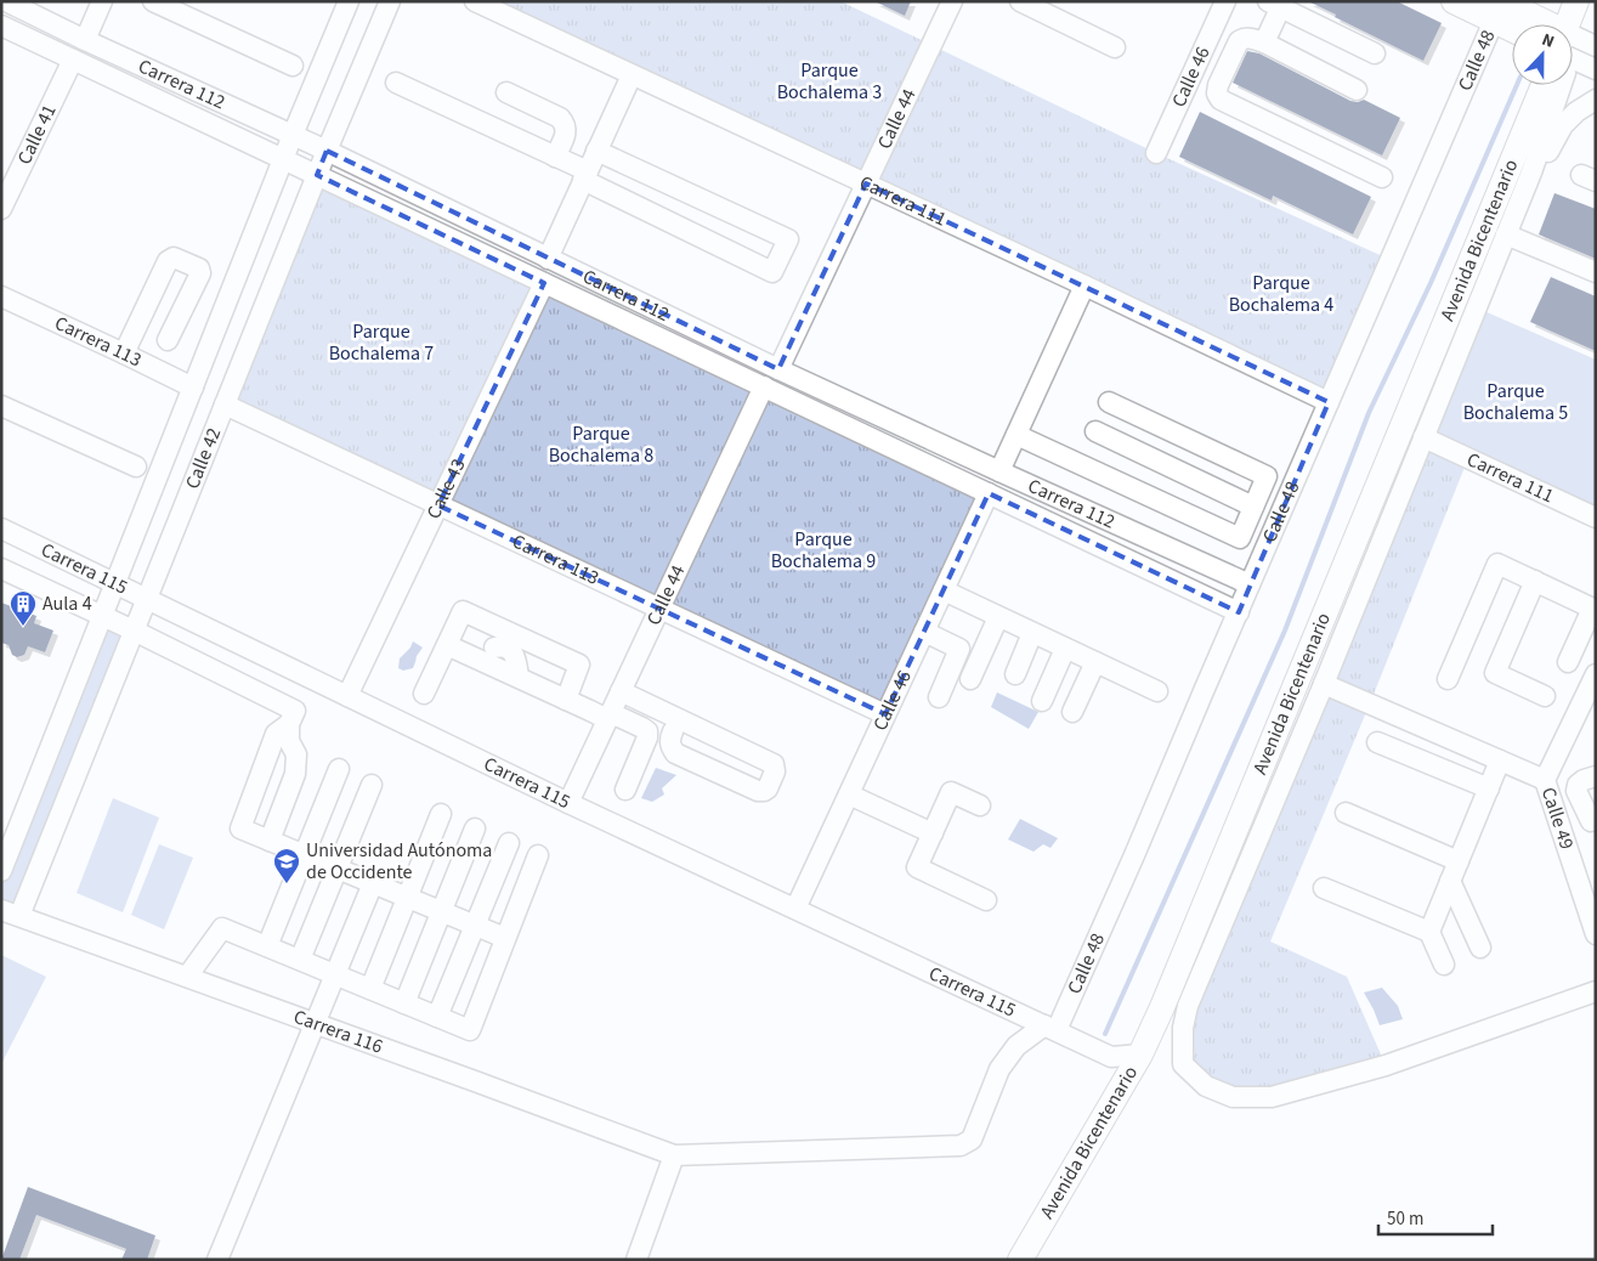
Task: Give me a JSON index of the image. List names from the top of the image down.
{
  "streets": {
    "main road": ["Avenida Bicentenario"],
    "street": [
      "Calle 48",
      "Calle 46",
      "Carrera 112",
      "Calle 44",
      "Calle 41",
      "Carrera 111",
      "Carrera 113",
      "Calle 42",
      "Calle 43",
      "Carrera 115",
      "Calle 49",
      "Carrera 116"
    ]
  },
  "crossings": [
    ["Calle 48", "Carrera 112"],
    ["Calle 48", "Carrera 111"],
    ["Calle 48", "Carrera 115"],
    ["Calle 46", "Carrera 112"],
    ["Calle 46", "Carrera 113"],
    ["Calle 46", "Carrera 115"],
    ["Carrera 112", "Calle 44"],
    ["Carrera 112", "Calle 41"],
    ["Carrera 112", "Calle 42"],
    ["Carrera 112", "Calle 43"],
    ["Calle 44", "Carrera 111"],
    ["Calle 44", "Carrera 113"],
    ["Calle 44", "Carrera 115"],
    ["Avenida Bicentenario", "Carrera 115"],
    ["Carrera 113", "Calle 42"],
    ["Carrera 113", "Calle 43"],
    ["Calle 42", "Carrera 115"],
    ["Calle 42", "Carrera 116"],
    ["Calle 43", "Carrera 115"]
  ],
  "parks": [
    "Parque Bochalema 3",
    "Parque Bochalema 4",
    "Parque Bochalema 7",
    "Parque Bochalema 5",
    "Parque Bochalema 8",
    "Parque Bochalema 9"
  ],
  "places": {
    "building": ["Aula 4"],
    "school or university": ["Universidad Autónoma de Occidente"]
  },
  "scale_bar": "50 m",
  "north": "top"
}
